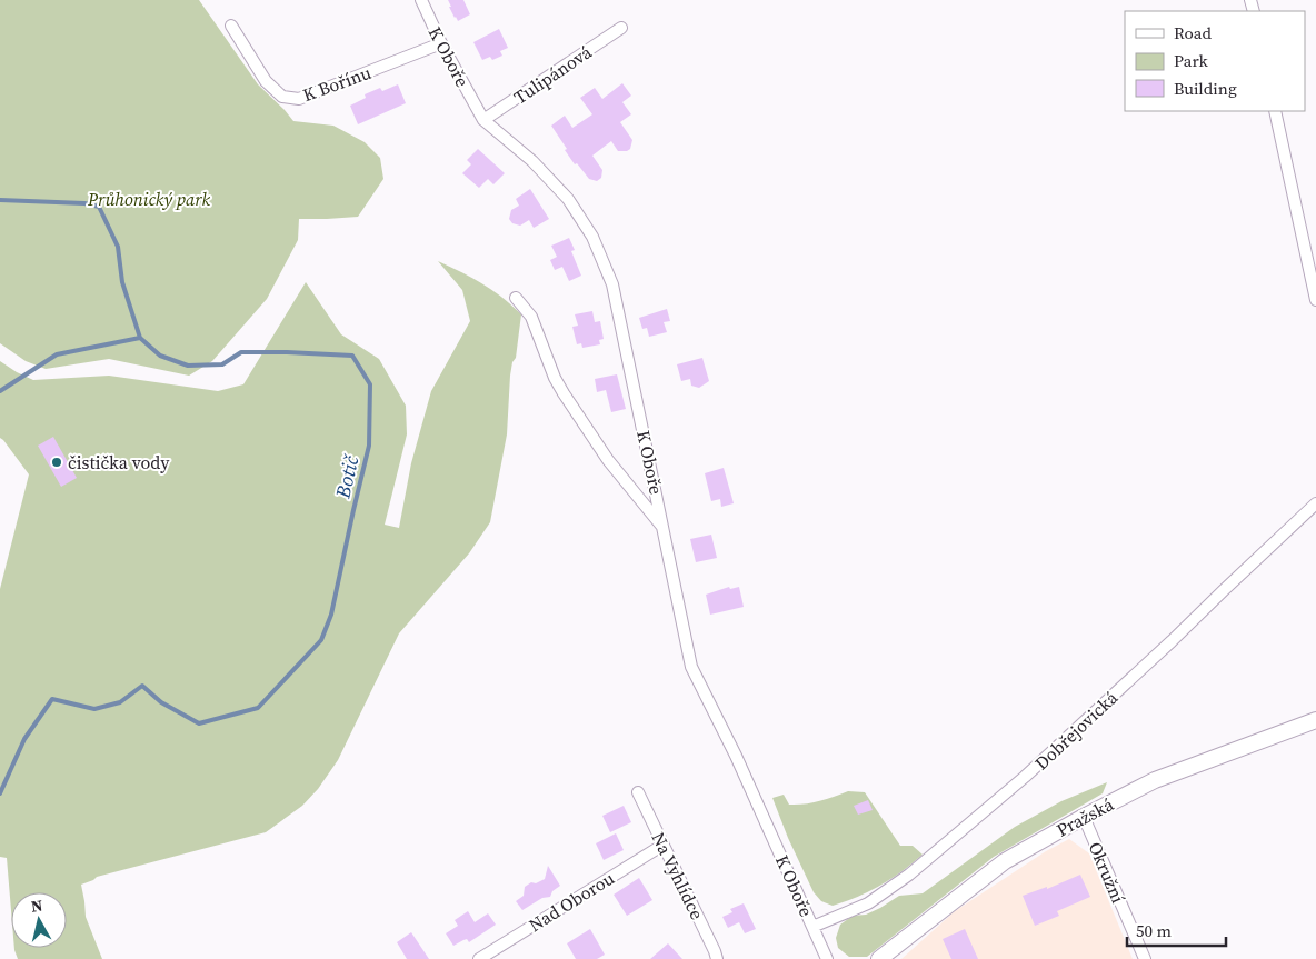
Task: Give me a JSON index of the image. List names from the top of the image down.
{
  "streets": {
    "main road": ["Pražská"],
    "street": [
      "K Oboře",
      "Tulipánová",
      "K Bořínu",
      "Dobřejovická",
      "Okružní",
      "Na Vyhlídce",
      "Nad Oborou"
    ]
  },
  "crossings": [
    ["K Oboře", "Tulipánová"],
    ["K Oboře", "K Bořínu"],
    ["K Oboře", "Dobřejovická"],
    ["Pražská", "Okružní"],
    ["Na Vyhlídce", "Nad Oborou"]
  ],
  "water": ["Botič"],
  "parks": ["Průhonický park"],
  "places": ["čistička vody"],
  "legend": ["Road", "Park", "Building"],
  "scale_bar": "50 m",
  "north": "top"
}
